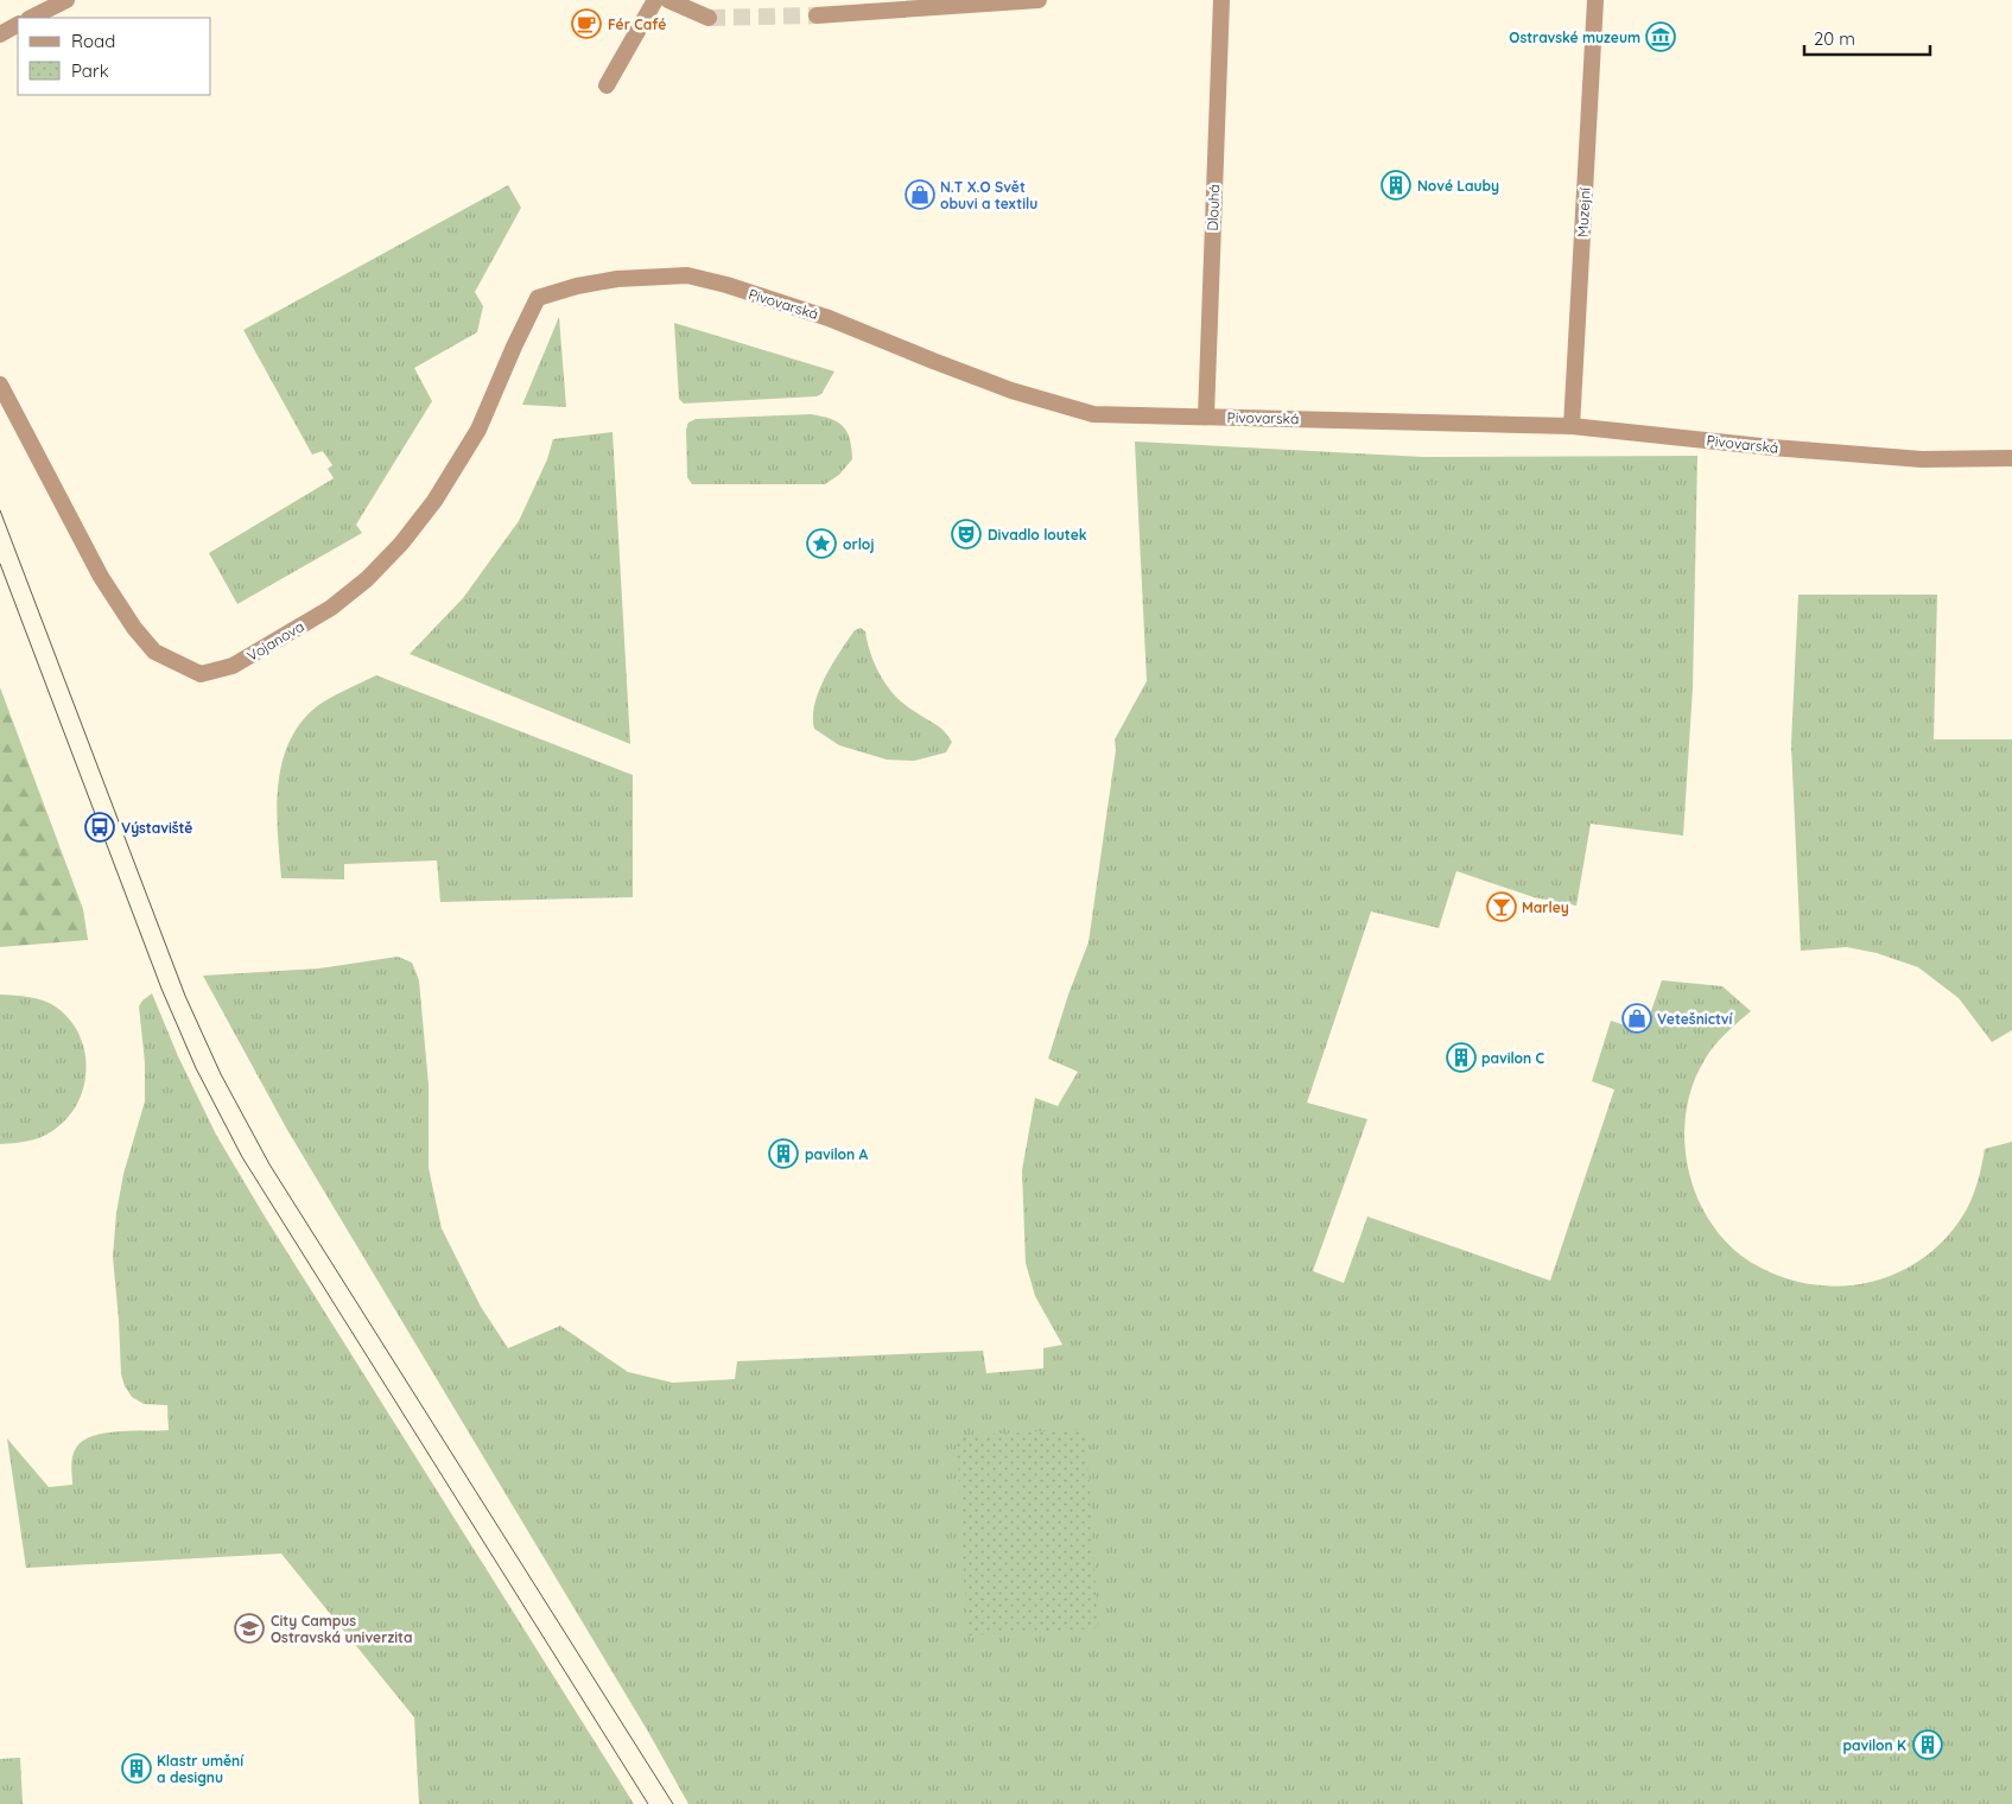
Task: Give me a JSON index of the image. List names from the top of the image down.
{
  "streets": {
    "street": [
      "Dlouhá",
      "Muzejní",
      "Pivovarská",
      "Vojanova"
    ]
  },
  "crossings": [
    ["Dlouhá", "Pivovarská"],
    ["Muzejní", "Pivovarská"],
    ["Pivovarská", "Vojanova"]
  ],
  "places": {
    "cafe": ["Fér Café"],
    "museum": ["Ostravské muzeum"],
    "building": [
      "Nové Lauby",
      "pavilon C",
      "pavilon A",
      "pavilon K",
      "Klastr umění a designu"
    ],
    "shop": ["N.T X.O Svět obuvi a textilu", "Vetešnictví"],
    "theatre": ["Divadlo loutek"],
    "place": ["orloj"],
    "bus stop": ["Výstaviště"],
    "bar": ["Marley"],
    "school or university": ["City Campus Ostravská univerzita"]
  },
  "legend": ["Road", "Park"],
  "scale_bar": "20 m"
}
